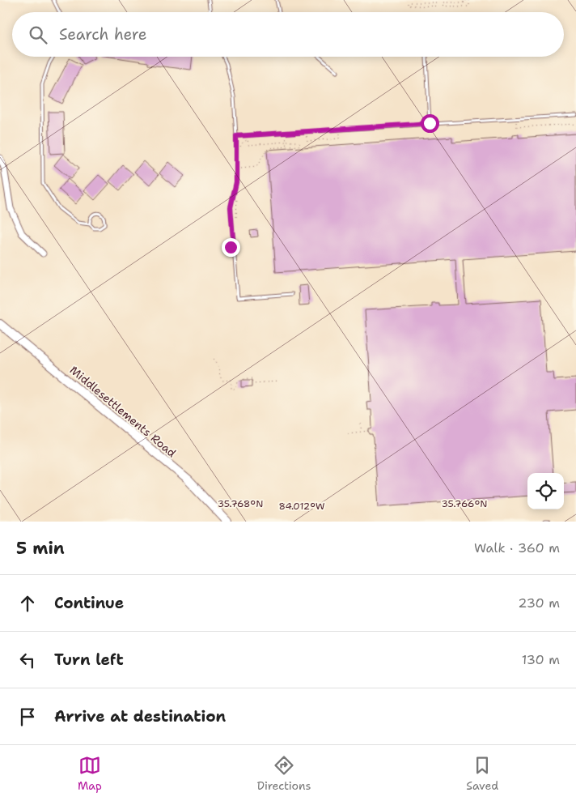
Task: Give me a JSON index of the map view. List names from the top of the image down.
{
  "streets": {
    "street": ["Middlesettlements Road"]
  },
  "page": {
    "search": "Search here",
    "heading": ["5 min", "Walk · 360 m"],
    "list": [
      ["Continue", "230 m"],
      ["Turn left", "130 m"],
      "Arrive at destination"
    ],
    "nav": ["Map", "Directions", "Saved"]
  },
  "coordinates": ["35.768°N", "35.766°N", "84.012°W"]
}
